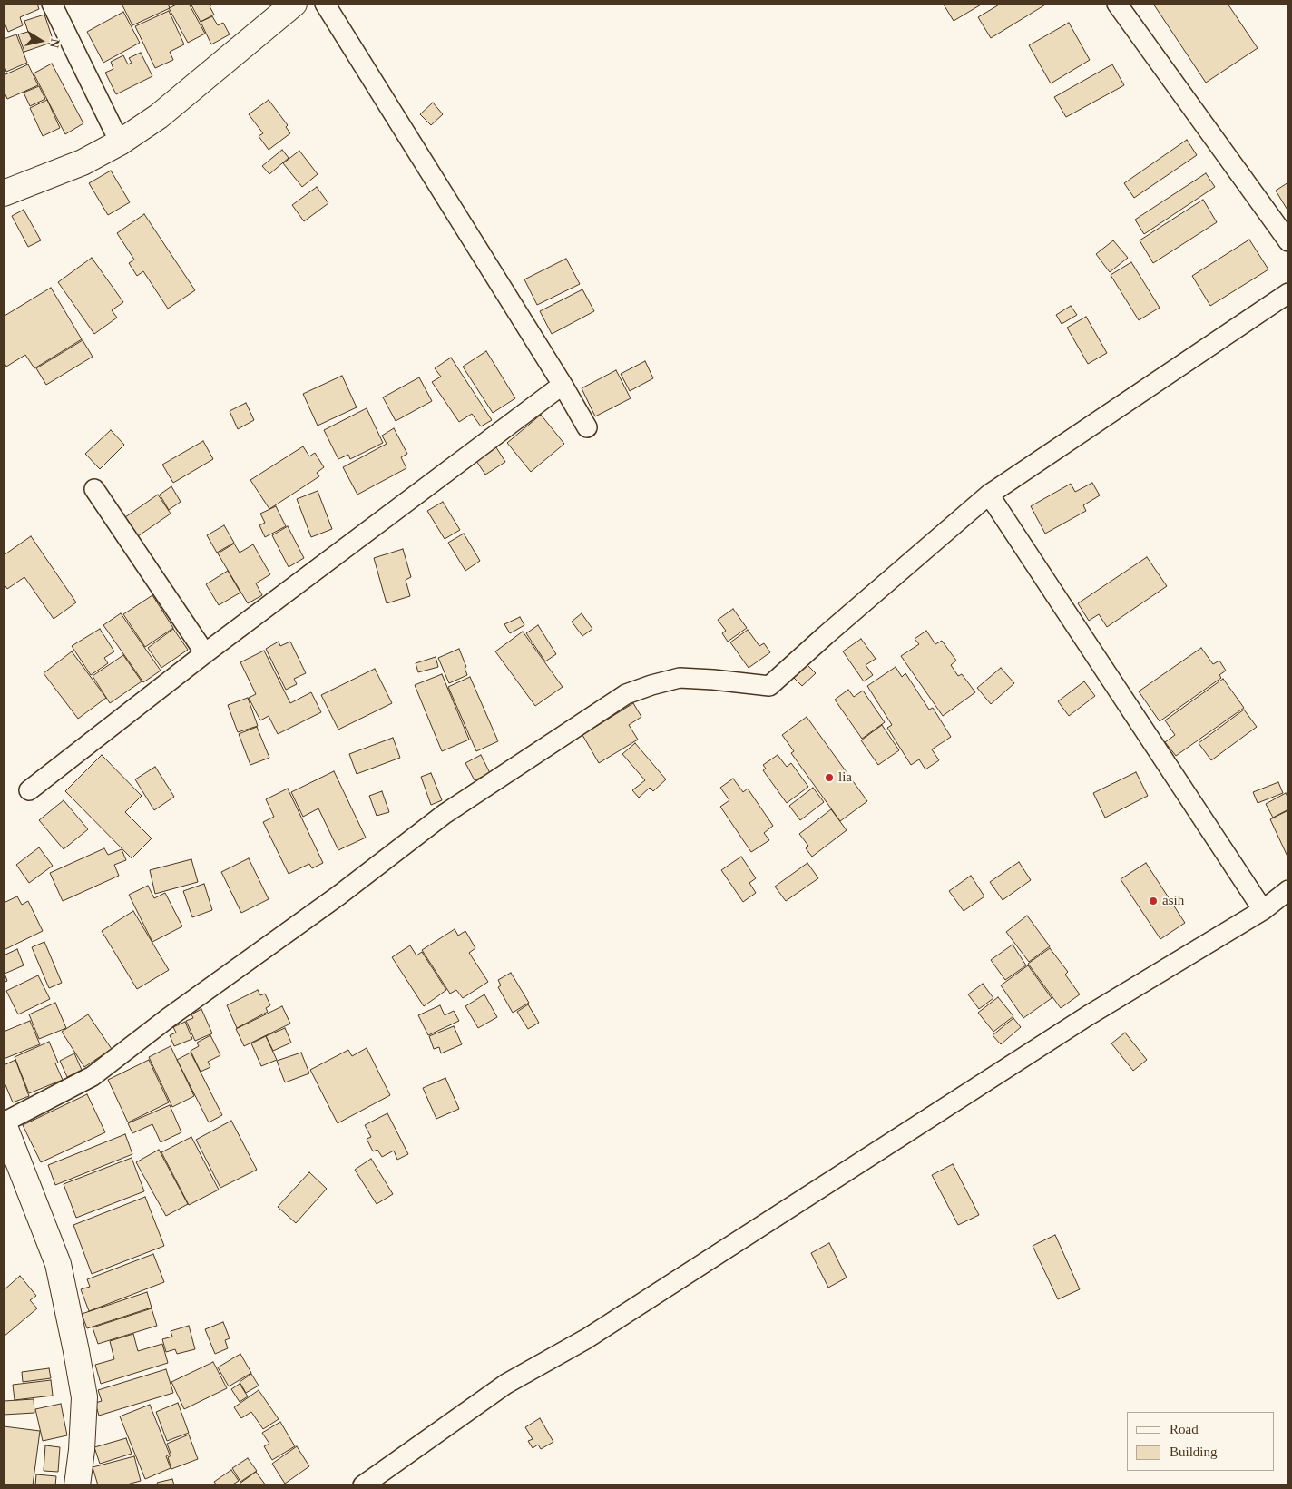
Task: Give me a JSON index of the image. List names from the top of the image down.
{
  "places": ["lia", "asih"],
  "legend": ["Road", "Building"],
  "north": "right"
}
